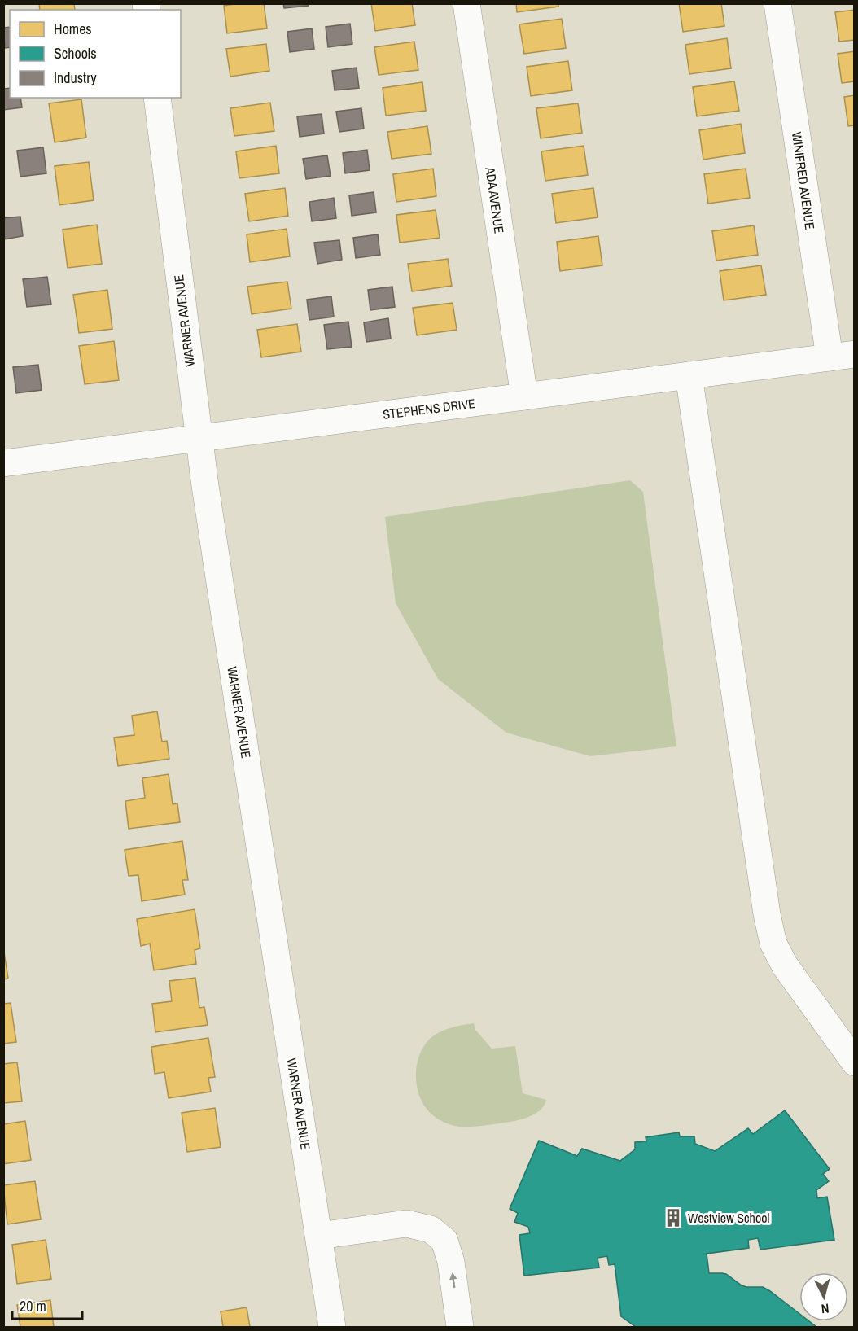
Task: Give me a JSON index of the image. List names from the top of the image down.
{
  "streets": {
    "street": [
      "WINIFRED AVENUE",
      "ADA AVENUE",
      "WARNER AVENUE",
      "STEPHENS DRIVE"
    ]
  },
  "crossings": [
    ["WINIFRED AVENUE", "STEPHENS DRIVE"],
    ["ADA AVENUE", "STEPHENS DRIVE"],
    ["WARNER AVENUE", "STEPHENS DRIVE"]
  ],
  "places": {
    "building": ["Westview School"]
  },
  "legend": ["Homes", "Schools", "Industry"],
  "scale_bar": "20 m",
  "north": "bottom"
}
